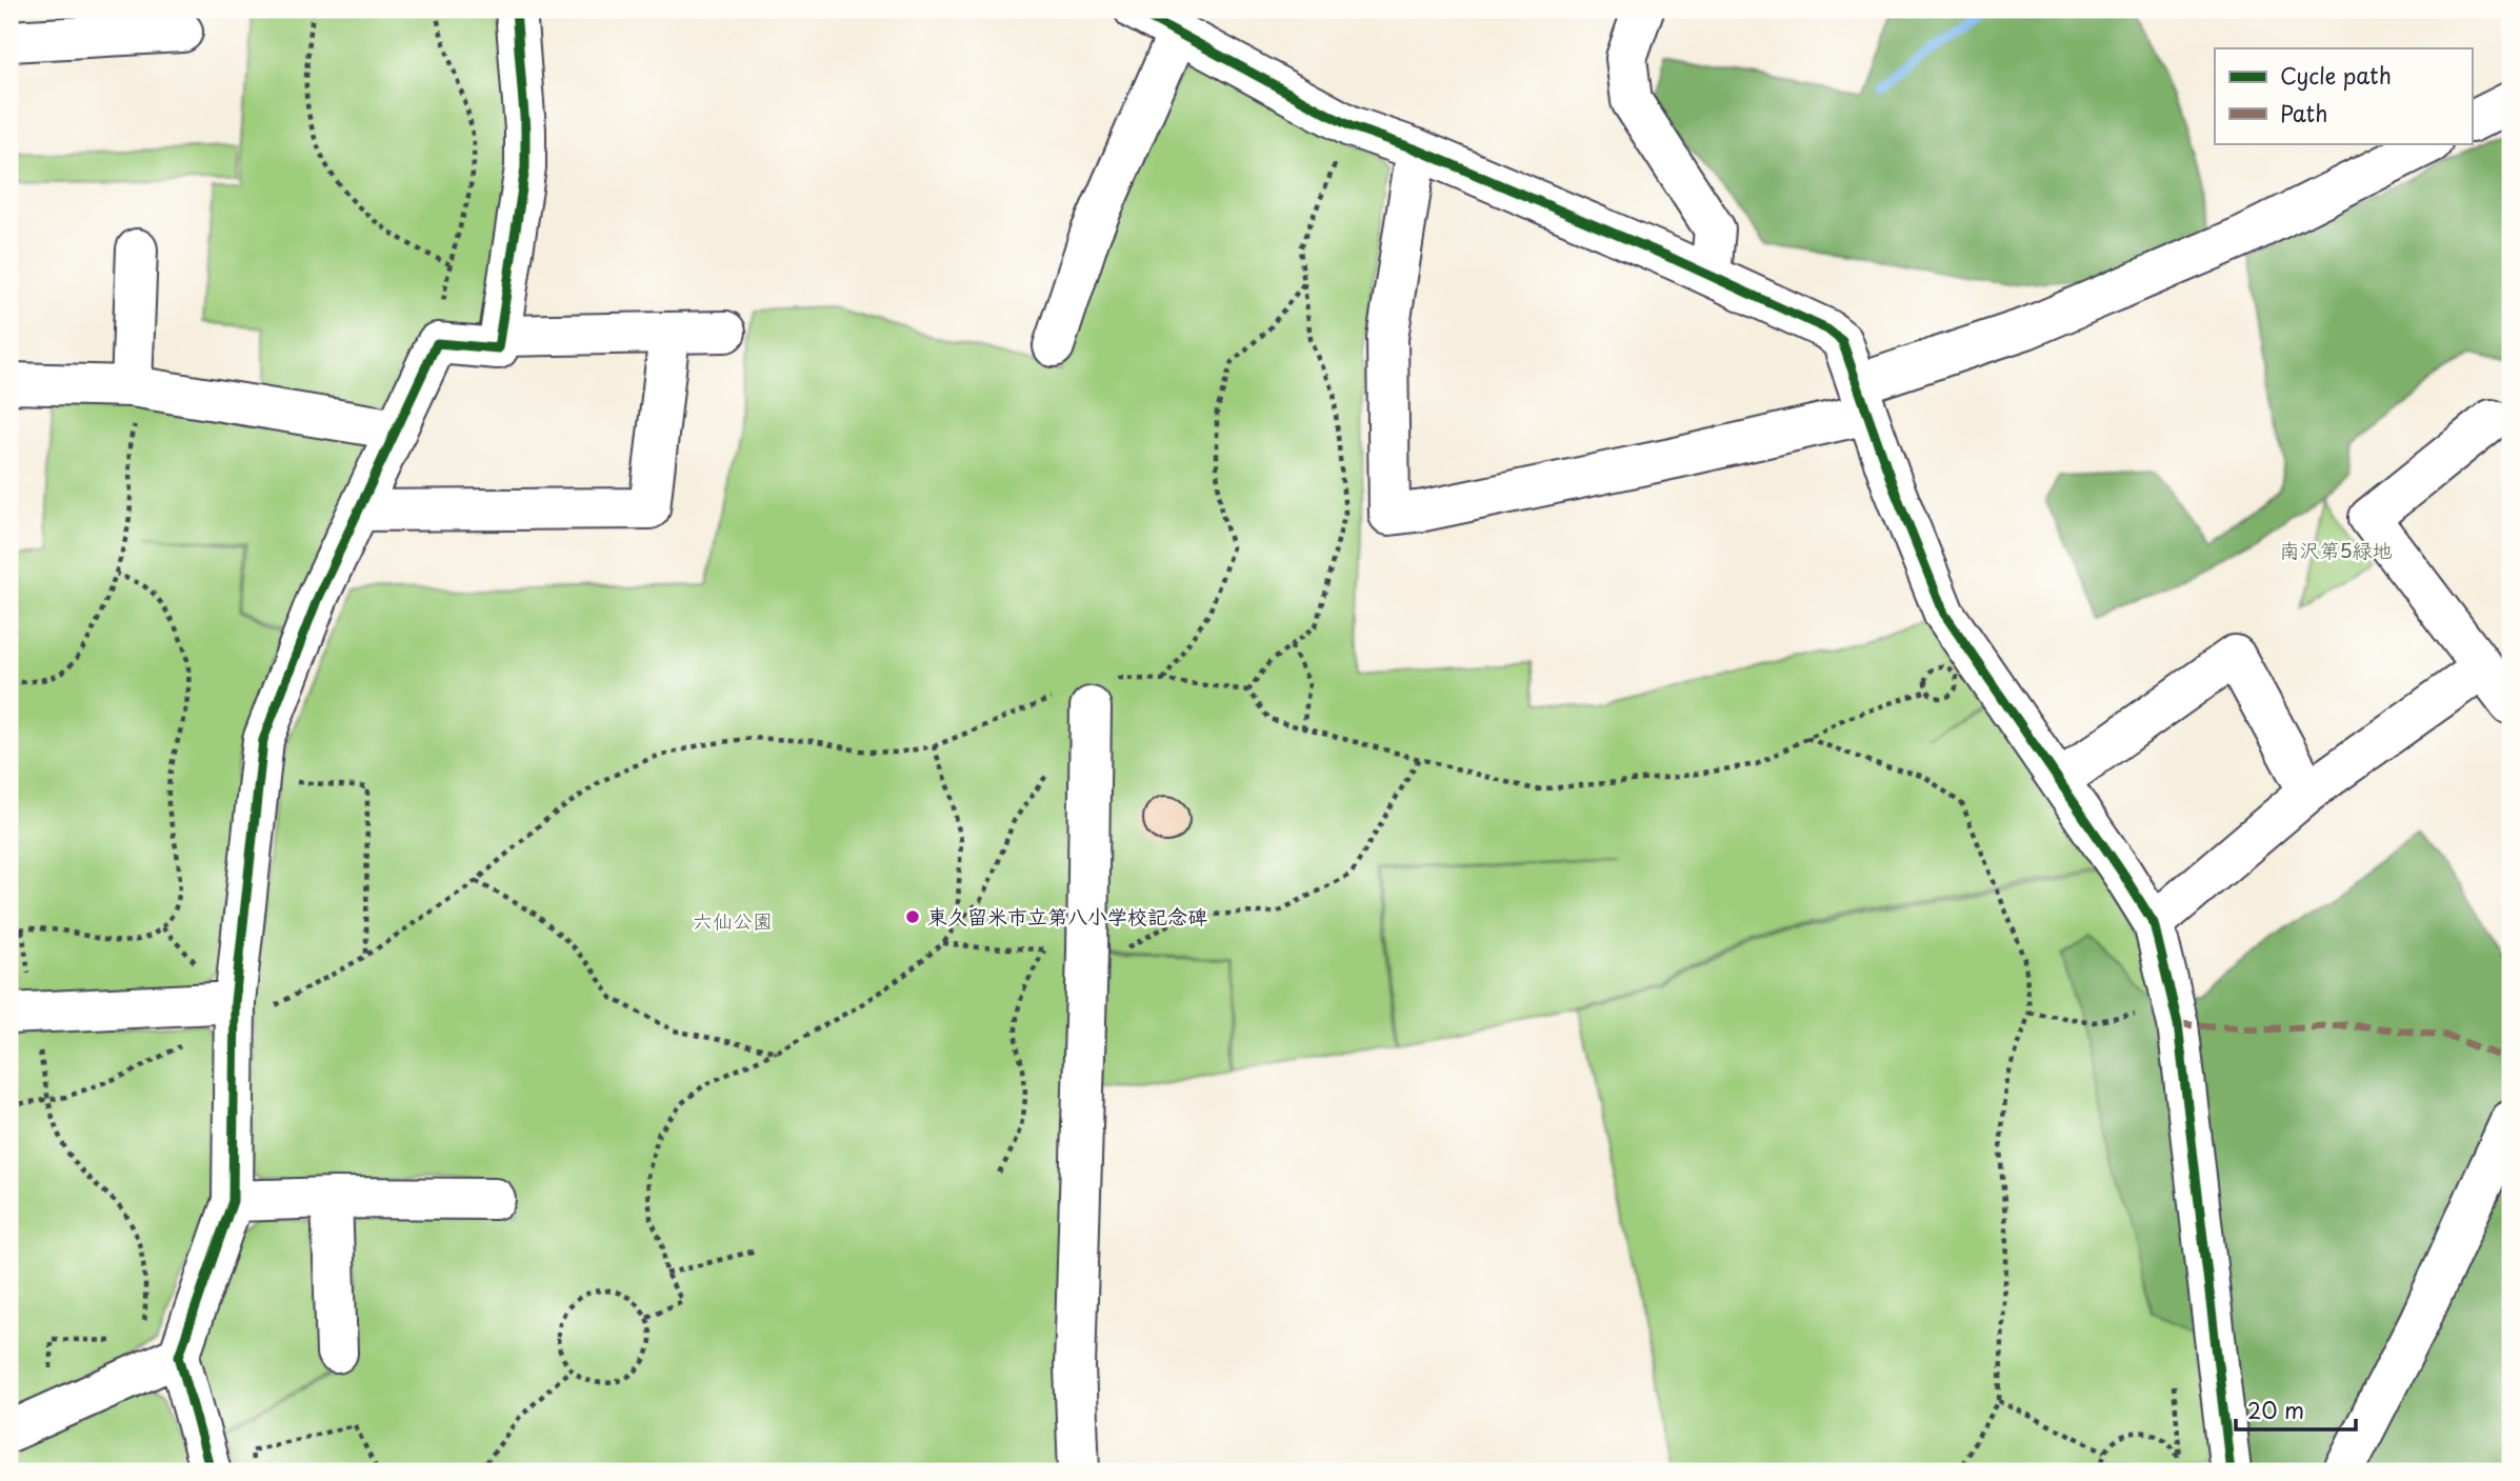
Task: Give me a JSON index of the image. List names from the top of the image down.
{
  "parks": ["南沢第5緑地", "六仙公園"],
  "places": ["東久留米市立第八小学校記念碑"],
  "legend": ["Cycle path", "Path"],
  "scale_bar": "20 m"
}
